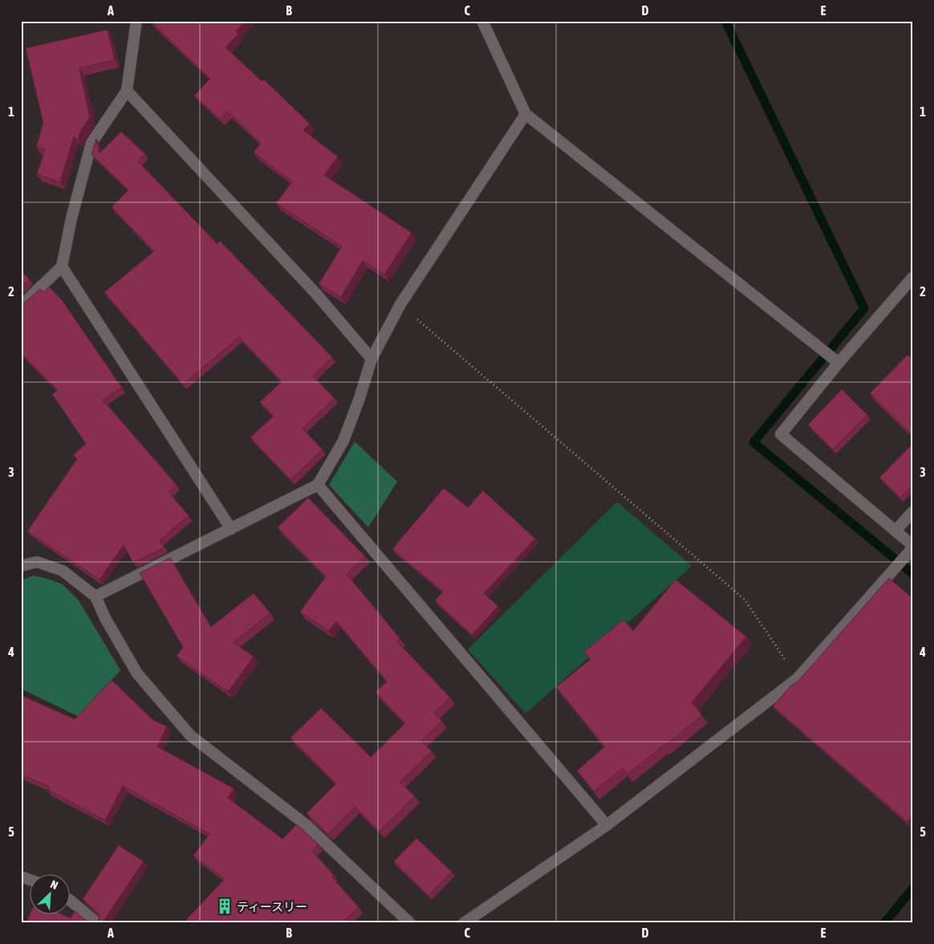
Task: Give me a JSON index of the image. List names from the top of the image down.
{
  "places": {
    "building": ["ティースリー"]
  },
  "north": "top right",
  "grid": {
    "columns": [
      "A",
      "B",
      "C",
      "D",
      "E"
    ],
    "rows": [
      "1",
      "2",
      "3",
      "4",
      "5"
    ]
  }
}
